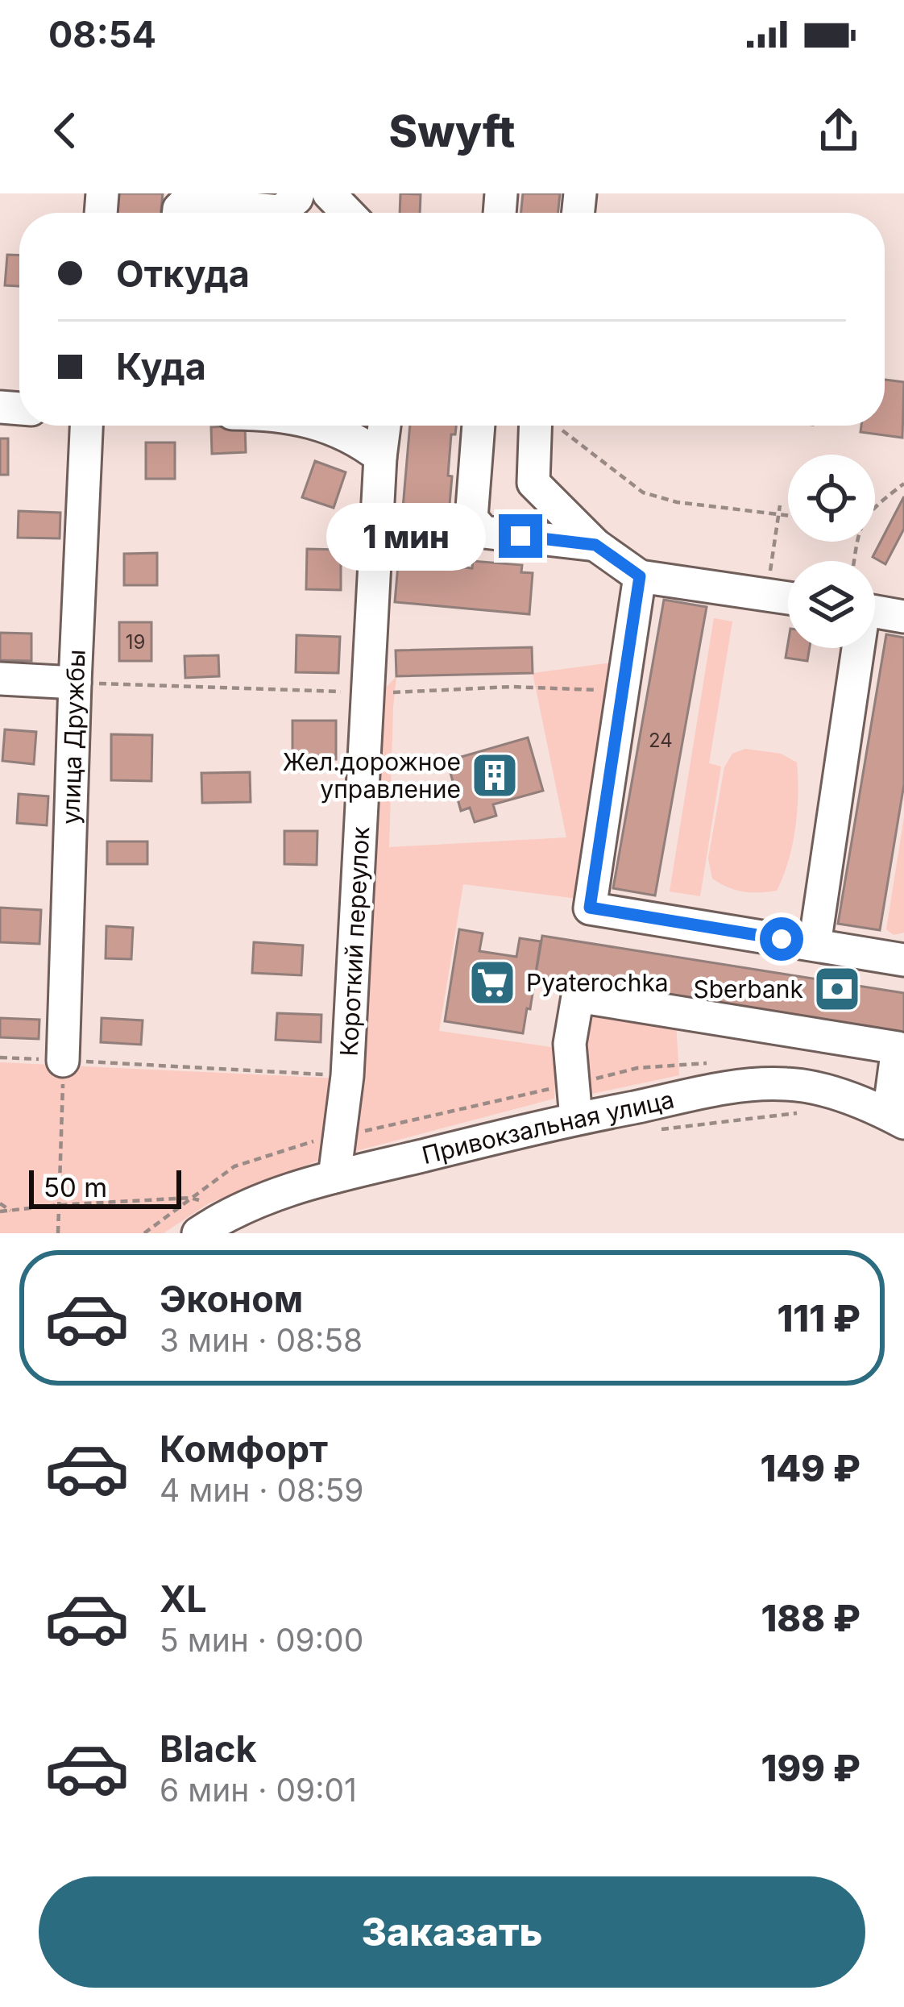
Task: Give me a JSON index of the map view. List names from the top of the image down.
{
  "streets": {
    "street": ["улица Дружбы", "Короткий переулок", "Привокзальная улица"]
  },
  "crossings": [
    ["Короткий переулок", "Привокзальная улица"]
  ],
  "places": {
    "building": ["Жел.дорожное управление"],
    "supermarket": ["Pyaterochka"],
    "bank": ["Sberbank"]
  },
  "house_numbers": ["19", "24"],
  "scale_bar": "50 m",
  "page": {
    "status": "08:54",
    "header": "Swyft",
    "banner": ["Откуда", "Куда"],
    "bubble": "1 мин",
    "scale": "50 m",
    "list": [
      {
        "name": "Эконом",
        "note": "3 мин · 08:58",
        "value": "111 ₽"
      },
      {
        "name": "Комфорт",
        "note": "4 мин · 08:59",
        "value": "149 ₽"
      },
      {
        "name": "XL",
        "note": "5 мин · 09:00",
        "value": "188 ₽"
      },
      {
        "name": "Black",
        "note": "6 мин · 09:01",
        "value": "199 ₽"
      }
    ],
    "buttons": "Заказать"
  }
}
